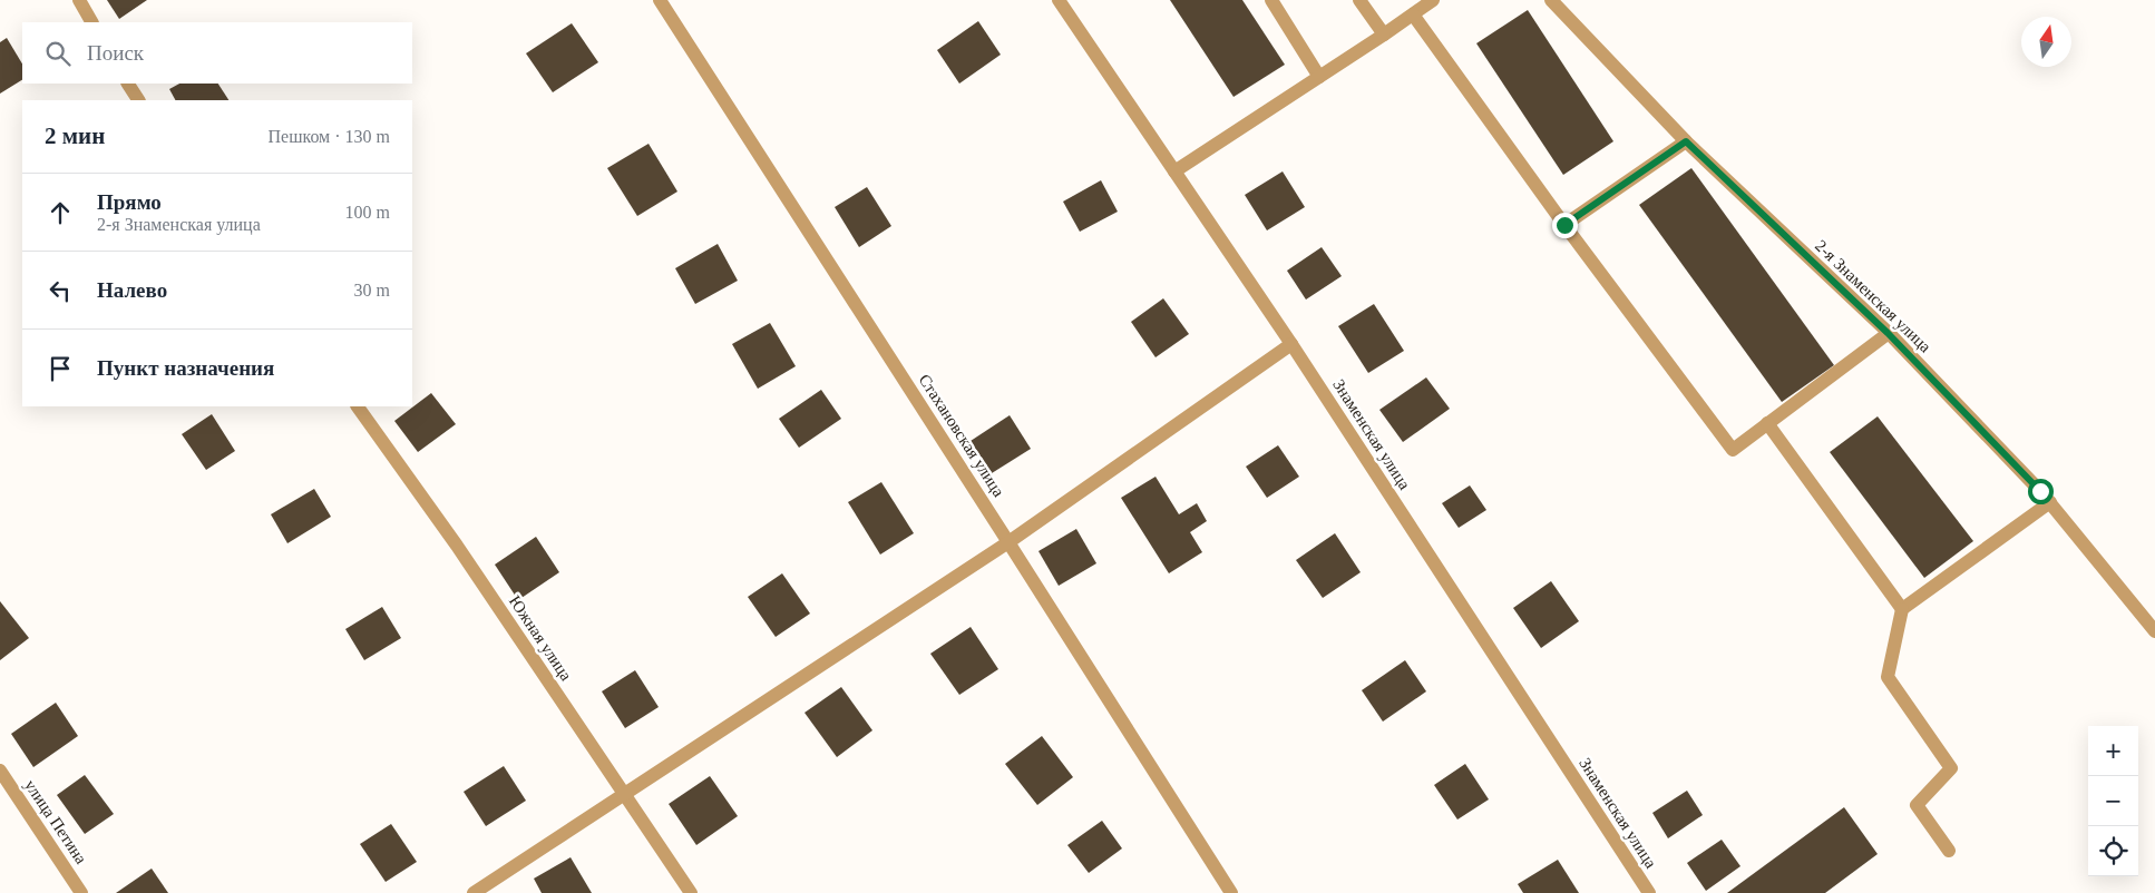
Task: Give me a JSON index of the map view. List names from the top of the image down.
{
  "streets": {
    "street": [
      "2-я Знаменская улица",
      "Знаменская улица",
      "Стахановская улица",
      "Южная улица",
      "улица Петина"
    ]
  },
  "north": "top",
  "page": {
    "search": "Поиск",
    "heading": ["2 мин", "Пешком · 130 m"],
    "list": [
      ["Прямо", "2-я Знаменская улица", "100 m"],
      ["Налево", "30 m"],
      "Пункт назначения"
    ],
    "map_buttons": ["+", "−"]
  }
}
